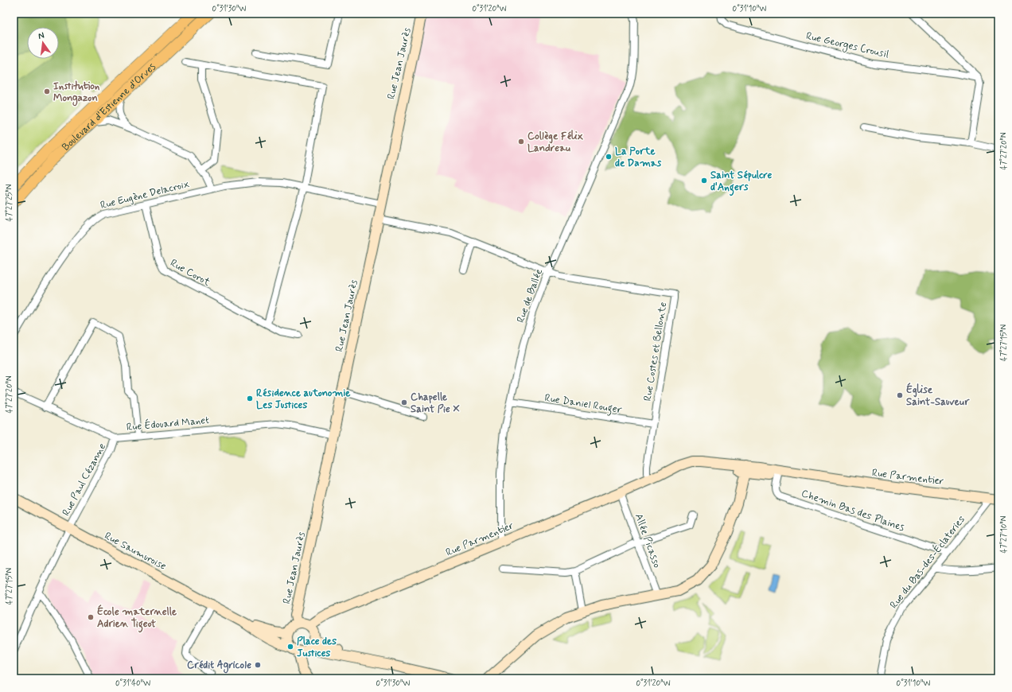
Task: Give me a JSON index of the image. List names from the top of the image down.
{
  "streets": {
    "main road": ["Boulevard d'Estienne d'Orves"],
    "street": [
      "Rue Georges Crousil",
      "Rue Jean Jaurès",
      "Rue Eugène Delacroix",
      "Rue Corot",
      "Rue de Ballée",
      "Rue Costes et Bellonte",
      "Rue Daniel Rouger",
      "Rue Édouard Manet",
      "Rue Parmentier",
      "Rue Paul Cézanne",
      "Chemin Bas des Plaines",
      "Allée Picasso",
      "Rue Saumuroise",
      "Rue du Bas-des-Éclateries"
    ]
  },
  "crossings": [
    ["Rue Jean Jaurès", "Rue Eugène Delacroix"],
    ["Rue Jean Jaurès", "Rue Édouard Manet"],
    ["Rue Jean Jaurès", "Rue Parmentier"],
    ["Rue Jean Jaurès", "Rue Saumuroise"],
    ["Rue Eugène Delacroix", "Rue Corot"],
    ["Rue de Ballée", "Rue Costes et Bellonte"],
    ["Rue de Ballée", "Rue Daniel Rouger"],
    ["Rue de Ballée", "Rue Parmentier"],
    ["Rue Costes et Bellonte", "Rue Daniel Rouger"],
    ["Rue Costes et Bellonte", "Rue Parmentier"],
    ["Rue Édouard Manet", "Rue Paul Cézanne"],
    ["Rue Parmentier", "Chemin Bas des Plaines"],
    ["Rue Parmentier", "Allée Picasso"],
    ["Rue Parmentier", "Rue Saumuroise"],
    ["Rue Parmentier", "Rue du Bas-des-Éclateries"],
    ["Rue Paul Cézanne", "Rue Saumuroise"],
    ["Chemin Bas des Plaines", "Rue du Bas-des-Éclateries"]
  ],
  "places": [
    "Institution Mongazon",
    "Collège Félix Landreau",
    "La Porte de Damas",
    "Saint Sépulcre d'Angers",
    "Église Saint-Sauveur",
    "Résidence autonomie Les Justices",
    "Chapelle Saint Pie X",
    "École maternelle Adrien Tigeot",
    "Place des Justices",
    "Crédit Agricole"
  ],
  "north": "top",
  "coordinates": [
    "0°31'30\"W",
    "0°31'20\"W",
    "0°31'10\"W",
    "47°27'20\"N",
    "47°27'25\"N",
    "47°27'15\"N",
    "47°27'10\"N",
    "0°31'40\"W"
  ]
}
